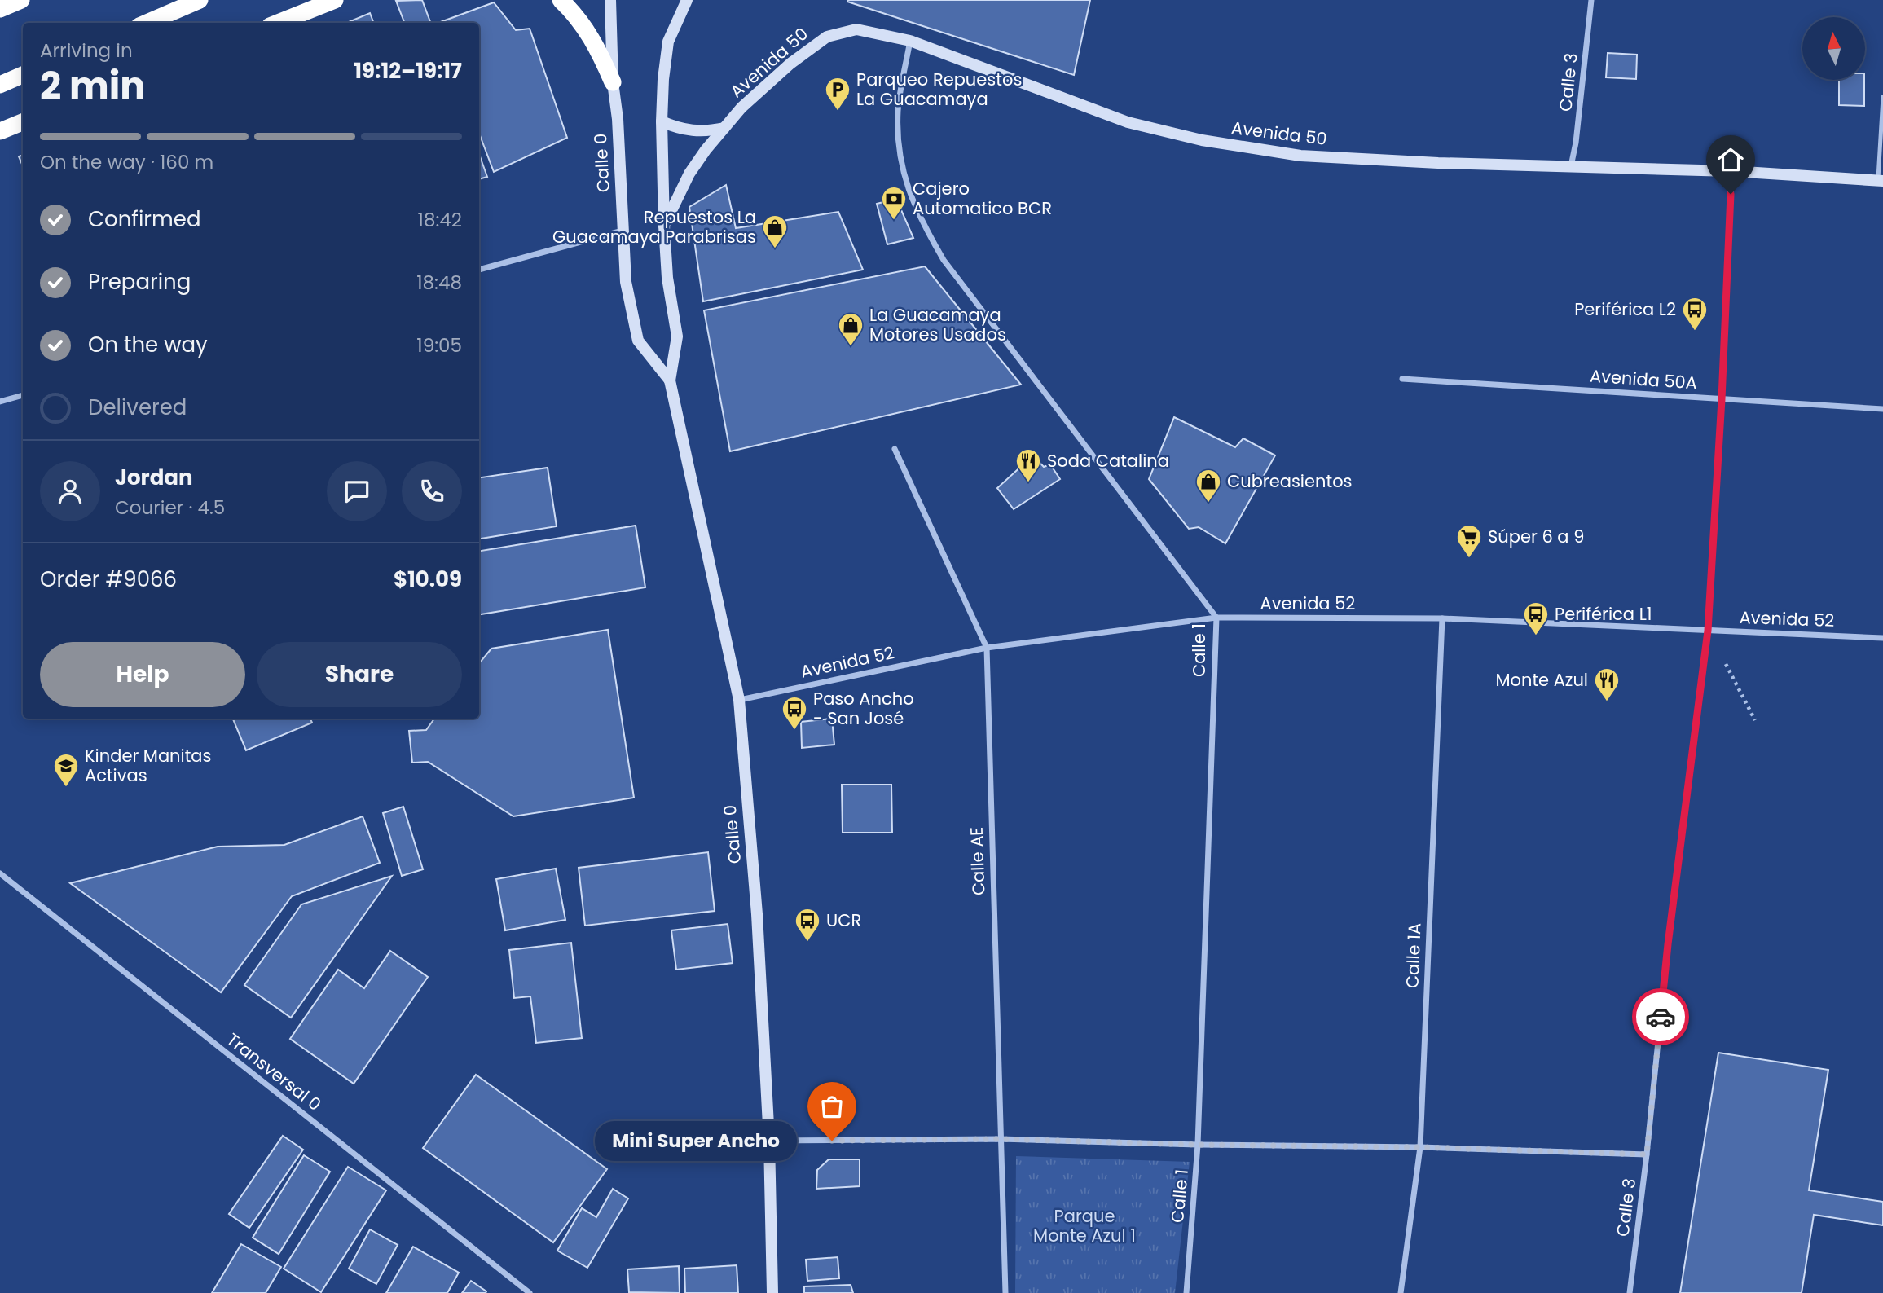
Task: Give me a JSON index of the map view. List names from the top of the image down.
{
  "streets": {
    "main road": ["Avenida 50", "Calle 0"],
    "street": [
      "Calle 3",
      "Avenida 50A",
      "Avenida 52",
      "Calle 1",
      "Calle AE",
      "Calle 1A",
      "Transversal 0"
    ]
  },
  "crossings": [
    ["Avenida 50", "Calle 3"],
    ["Avenida 50", "Calle 0"],
    ["Avenida 50", "Calle 1"],
    ["Calle 3", "Avenida 50A"],
    ["Calle 3", "Avenida 52"],
    ["Calle 0", "Avenida 52"],
    ["Avenida 52", "Calle 1"],
    ["Avenida 52", "Calle AE"],
    ["Avenida 52", "Calle 1A"]
  ],
  "parks": ["Parque Monte Azul 1"],
  "places": {
    "parking": ["Parqueo Repuestos La Guacamaya"],
    "bank": ["Cajero Automatico BCR"],
    "shop": ["Repuestos La Guacamaya Parabrisas", "La Guacamaya Motores Usados", "Cubreasientos"],
    "bus stop": [
      "Periférica L2",
      "Periférica L1",
      "Paso Ancho - San José",
      "UCR"
    ],
    "restaurant": ["Soda Catalina", "Monte Azul"],
    "supermarket": ["Súper 6 a 9"],
    "school or university": ["Kinder Manitas Activas"],
    "other": ["Mini Super Ancho"]
  },
  "north": "top",
  "page": {
    "heading": ["2 min", "Arriving in", "19:12–19:17"],
    "panel": [
      "Jordan",
      "Courier · 4.5",
      "Order #9066",
      "$10.09"
    ],
    "bar": "On the way · 160 m",
    "list": [
      ["Confirmed", "18:42"],
      ["Preparing", "18:48"],
      ["On the way", "19:05"],
      "Delivered"
    ],
    "buttons": ["Help", "Share"],
    "bubble": "Mini Super Ancho"
  }
}
